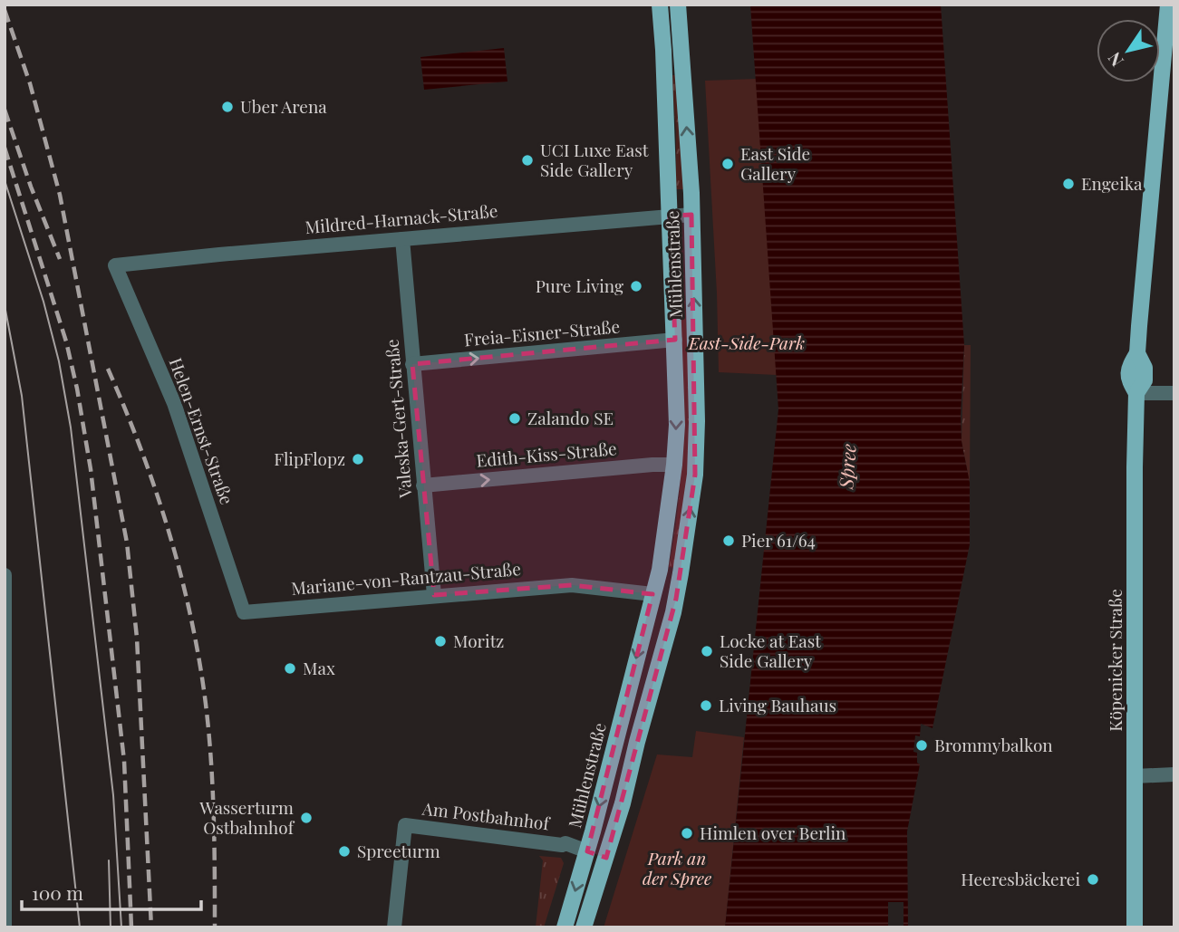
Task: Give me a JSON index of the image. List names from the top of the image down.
{
  "streets": {
    "main road": ["Mühlenstraße", "Köpenicker Straße"],
    "street": [
      "Mildred-Harnack-Straße",
      "Freia-Eisner-Straße",
      "Valeska-Gert-Straße",
      "Helen-Ernst-Straße",
      "Edith-Kiss-Straße",
      "Mariane-von-Rantzau-Straße",
      "Am Postbahnhof"
    ]
  },
  "crossings": [
    ["Mildred-Harnack-Straße", "Mühlenstraße"],
    ["Mildred-Harnack-Straße", "Valeska-Gert-Straße"],
    ["Mildred-Harnack-Straße", "Helen-Ernst-Straße"],
    ["Mühlenstraße", "Freia-Eisner-Straße"],
    ["Mühlenstraße", "Edith-Kiss-Straße"],
    ["Mühlenstraße", "Mariane-von-Rantzau-Straße"],
    ["Mühlenstraße", "Am Postbahnhof"],
    ["Freia-Eisner-Straße", "Valeska-Gert-Straße"],
    ["Valeska-Gert-Straße", "Edith-Kiss-Straße"],
    ["Valeska-Gert-Straße", "Mariane-von-Rantzau-Straße"],
    ["Helen-Ernst-Straße", "Mariane-von-Rantzau-Straße"]
  ],
  "one_way": ["Freia-Eisner-Straße", "Edith-Kiss-Straße"],
  "water": ["Spree"],
  "parks": ["East-Side-Park", "Park an der Spree"],
  "places": [
    "Uber Arena",
    "UCI Luxe East Side Gallery",
    "East Side Gallery",
    "Engeika",
    "Pure Living",
    "Zalando SE",
    "FlipFlopz",
    "Pier 61/64",
    "Moritz",
    "Locke at East Side Gallery",
    "Max",
    "Living Bauhaus",
    "Brommybalkon",
    "Wasserturm Ostbahnhof",
    "Himlen over Berlin",
    "Spreeturm",
    "Heeresbäckerei"
  ],
  "scale_bar": "100 m",
  "north": "bottom left"
}
